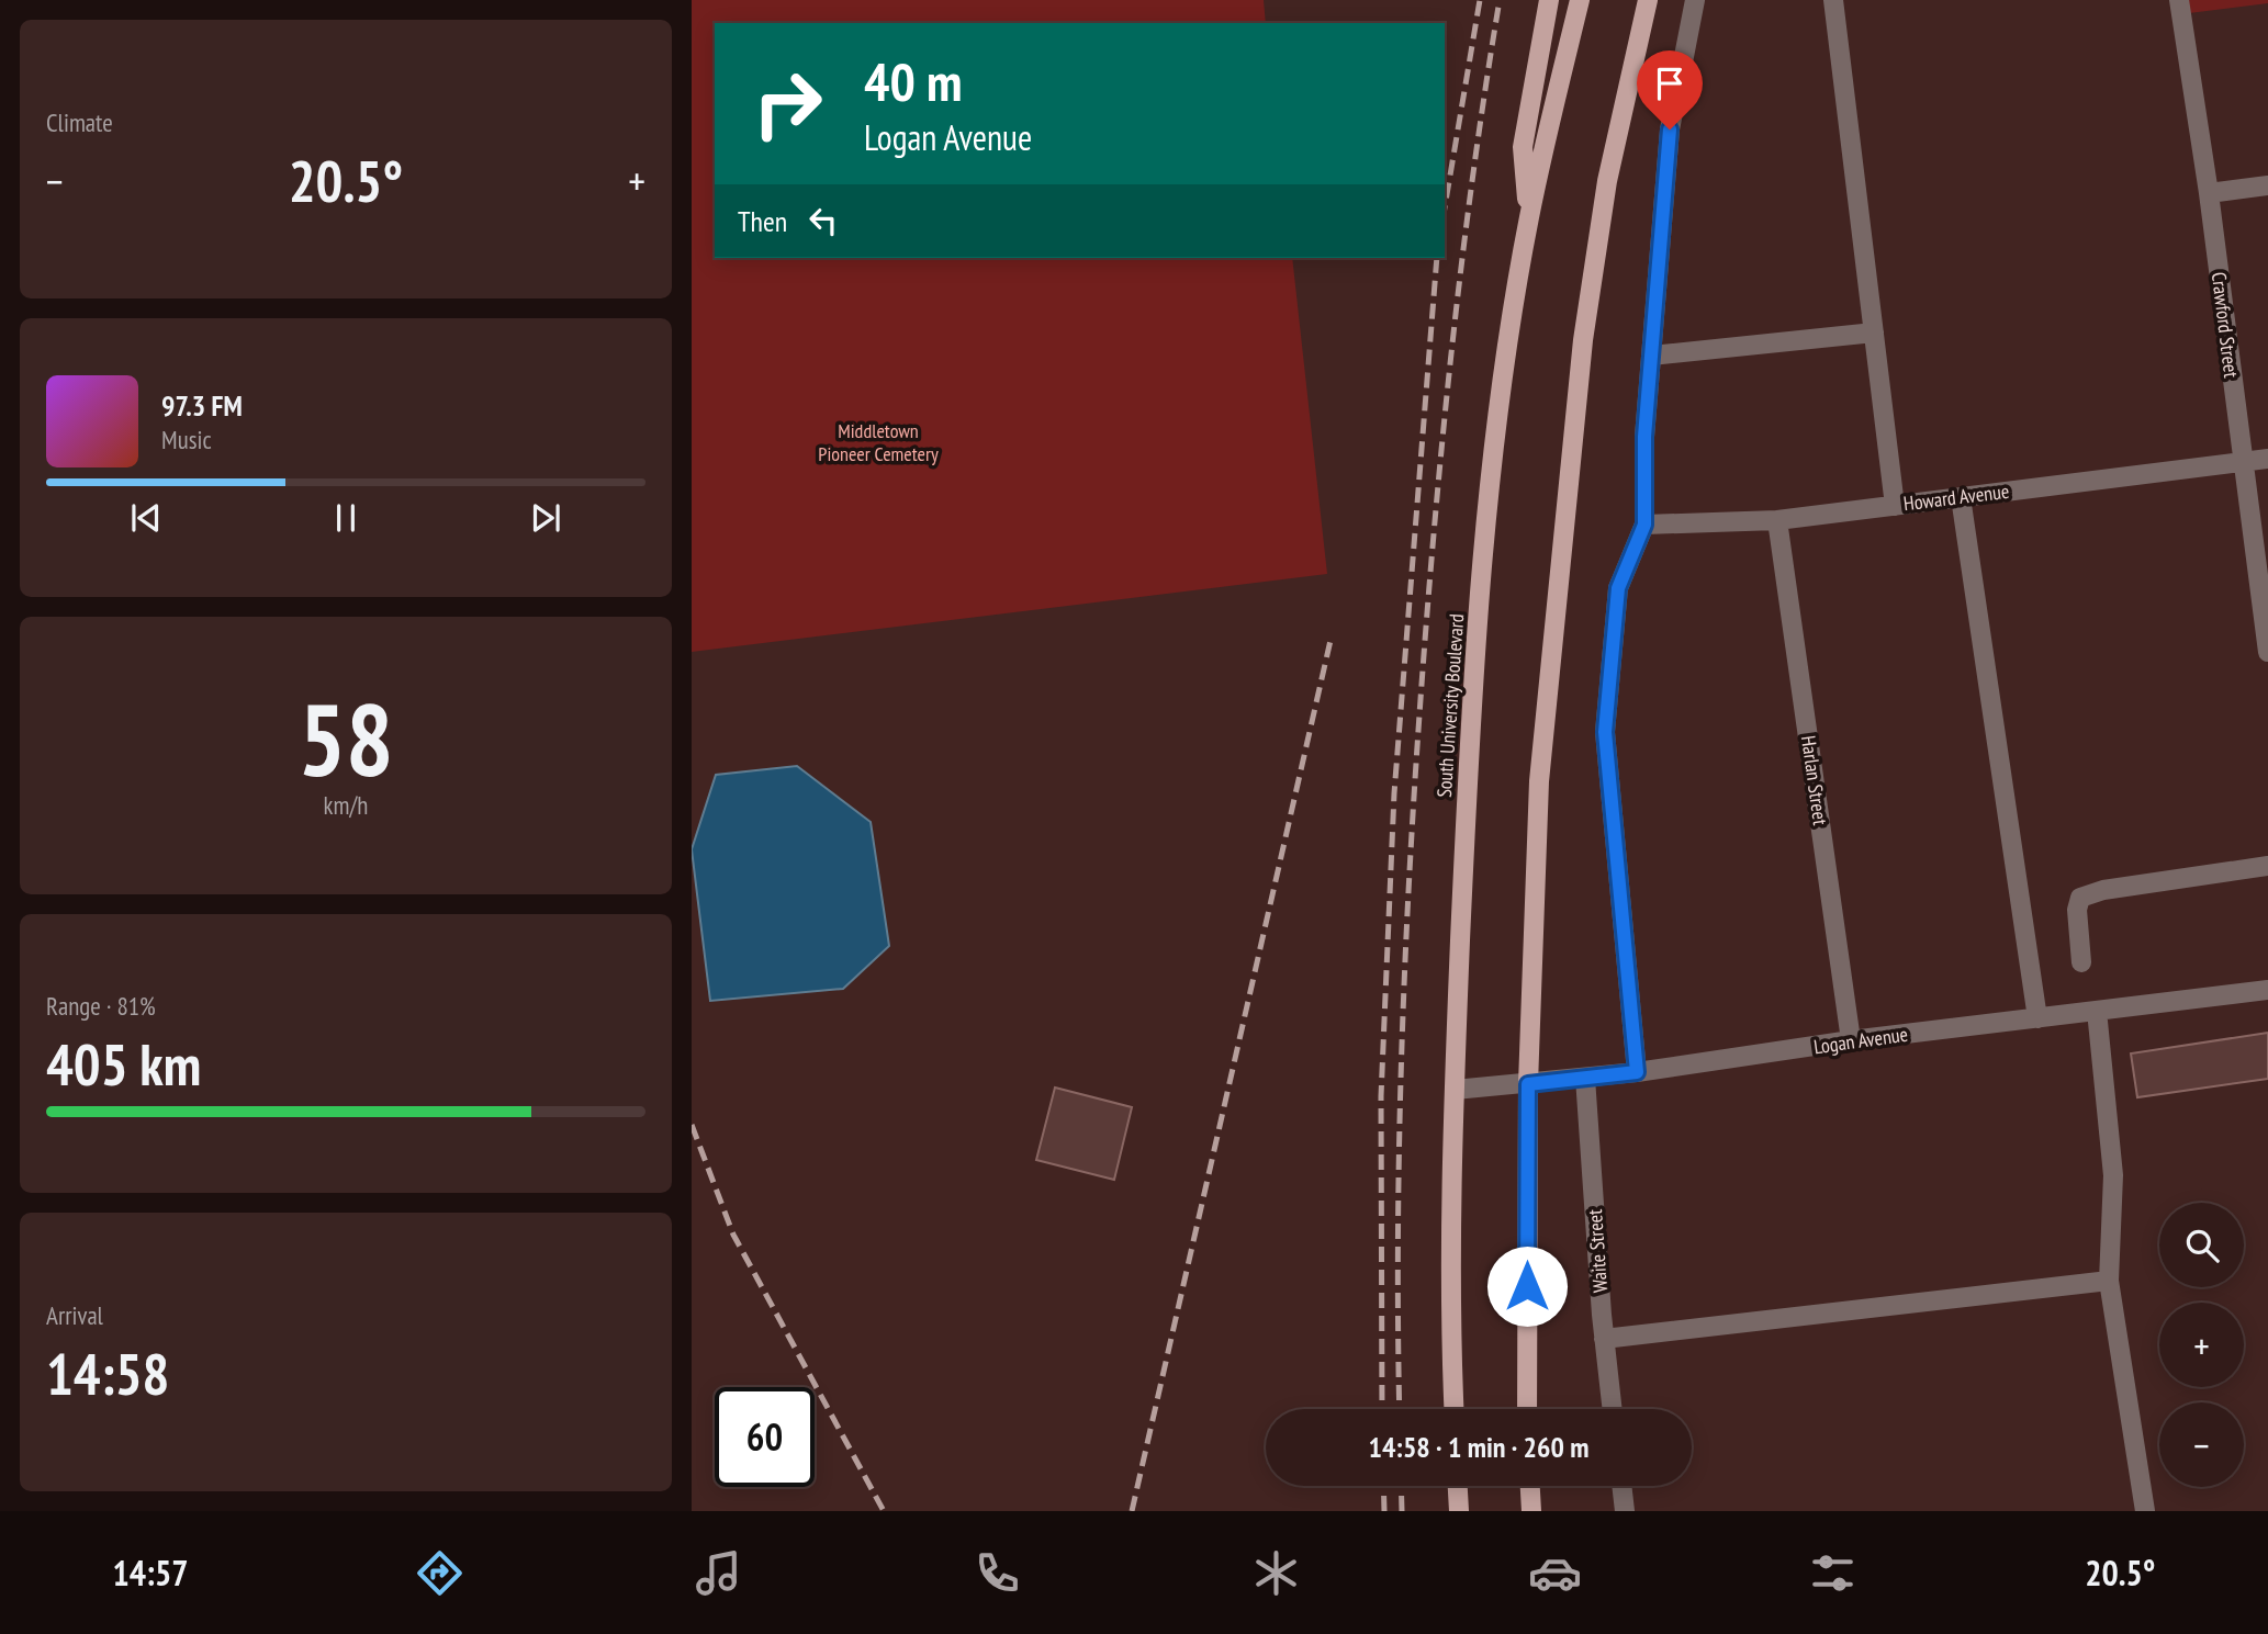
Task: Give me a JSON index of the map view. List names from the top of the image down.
{
  "streets": {
    "main road": ["South University Boulevard"],
    "street": [
      "Crawford Street",
      "Howard Avenue",
      "Harlan Street",
      "Logan Avenue",
      "Waite Street"
    ]
  },
  "crossings": [
    ["Crawford Street", "Howard Avenue"],
    ["Howard Avenue", "Harlan Street"],
    ["South University Boulevard", "Logan Avenue"],
    ["Harlan Street", "Logan Avenue"],
    ["Logan Avenue", "Waite Street"]
  ],
  "parks": ["Middletown Pioneer Cemetery"],
  "page": {
    "tile": [
      "Climate",
      ["58", "km/h"],
      ["Range · 81%", "405 km"],
      ["Arrival", "14:58"]
    ],
    "turn": ["40 m", "Logan Avenue"],
    "heat": ["−", "20.5°", "+"],
    "then": "Then",
    "song": ["97.3 FM", "Music"],
    "map_buttons": ["+", "−"],
    "limit": "60",
    "trip": "14:58 · 1 min · 260 m",
    "tabs": ["14:57", "20.5°"]
  }
}
